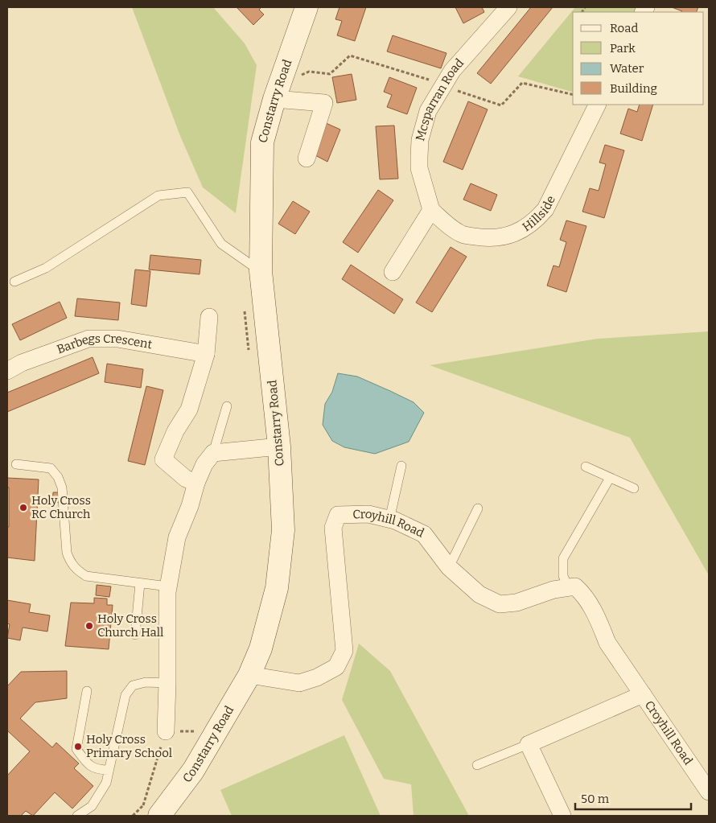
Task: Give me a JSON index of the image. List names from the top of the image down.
{
  "streets": {
    "main road": ["Constarry Road"],
    "street": [
      "Mcsparran Road",
      "Hillside",
      "Barbegs Crescent",
      "Croyhill Road"
    ]
  },
  "crossings": [
    ["Constarry Road", "Croyhill Road"],
    ["Mcsparran Road", "Hillside"]
  ],
  "places": ["Holy Cross RC Church", "Holy Cross Church Hall", "Holy Cross Primary School"],
  "legend": [
    "Road",
    "Park",
    "Water",
    "Building"
  ],
  "scale_bar": "50 m"
}
